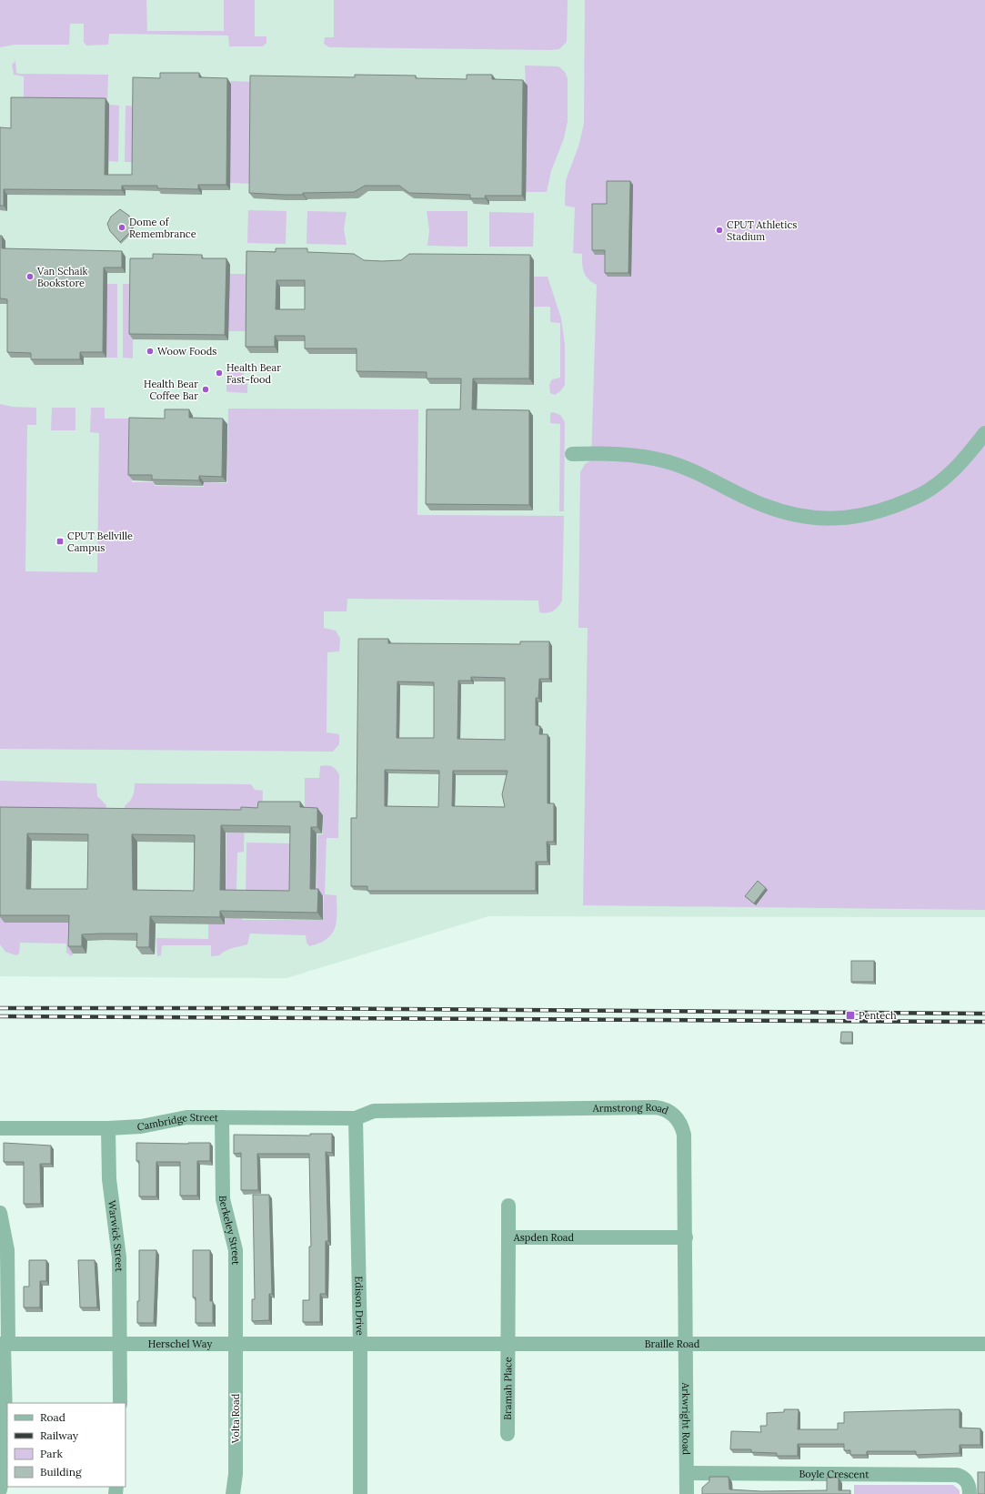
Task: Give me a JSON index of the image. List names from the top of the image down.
{
  "streets": {
    "street": [
      "Armstrong Road",
      "Cambridge Street",
      "Berkeley Street",
      "Warwick Street",
      "Aspden Road",
      "Edison Drive",
      "Herschel Way",
      "Braille Road",
      "Bramah Place",
      "Volta Road",
      "Arkwright Road",
      "Boyle Crescent"
    ]
  },
  "crossings": [
    ["Armstrong Road", "Cambridge Street"],
    ["Armstrong Road", "Aspden Road"],
    ["Armstrong Road", "Edison Drive"],
    ["Armstrong Road", "Braille Road"],
    ["Armstrong Road", "Arkwright Road"],
    ["Cambridge Street", "Berkeley Street"],
    ["Cambridge Street", "Warwick Street"],
    ["Cambridge Street", "Edison Drive"],
    ["Berkeley Street", "Herschel Way"],
    ["Berkeley Street", "Volta Road"],
    ["Warwick Street", "Herschel Way"],
    ["Aspden Road", "Braille Road"],
    ["Aspden Road", "Bramah Place"],
    ["Edison Drive", "Herschel Way"],
    ["Edison Drive", "Braille Road"],
    ["Herschel Way", "Braille Road"],
    ["Herschel Way", "Volta Road"],
    ["Braille Road", "Bramah Place"],
    ["Braille Road", "Arkwright Road"],
    ["Arkwright Road", "Boyle Crescent"]
  ],
  "places": {
    "other": [
      "Dome of Remembrance",
      "CPUT Athletics Stadium",
      "Van Schaik Bookstore",
      "Woow Foods",
      "Health Bear Fast-food",
      "Health Bear Coffee Bar"
    ],
    "transit": ["CPUT Bellville Campus", "Pentech"]
  },
  "legend": [
    "Road",
    "Railway",
    "Park",
    "Building"
  ]
}
